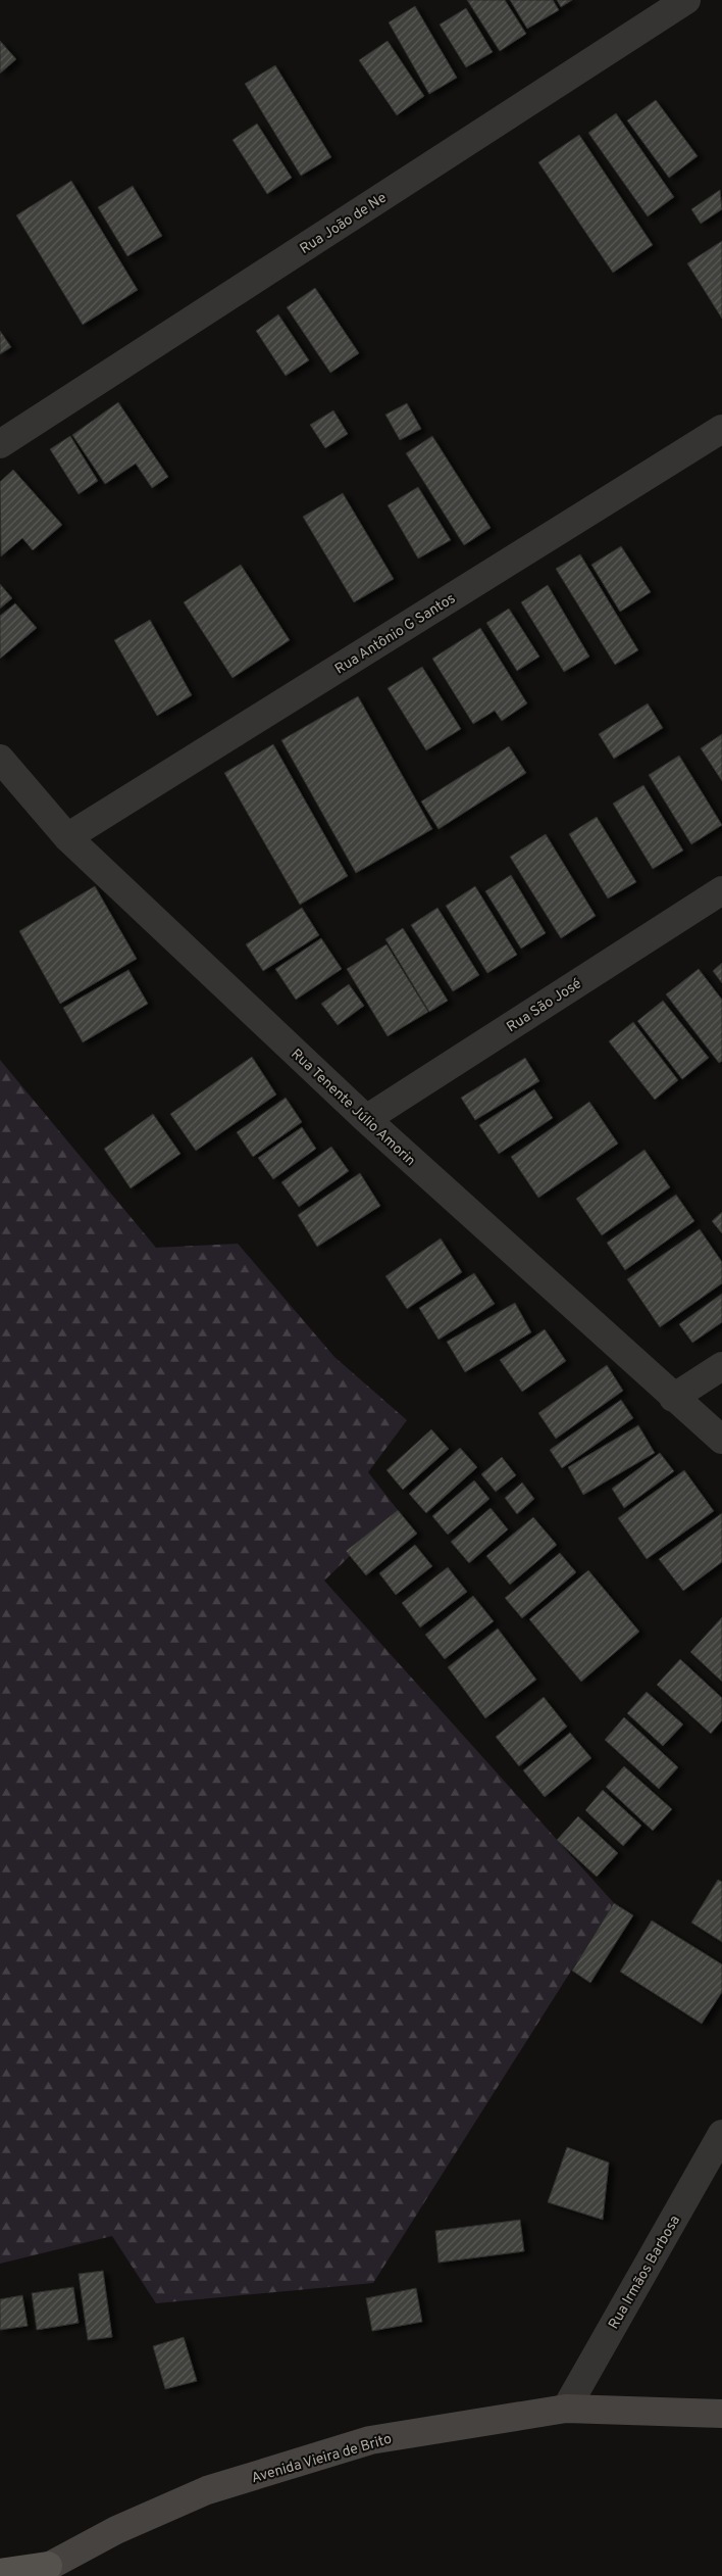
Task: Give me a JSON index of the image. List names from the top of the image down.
{
  "streets": {
    "main road": ["Avenida Vieira de Brito"],
    "street": [
      "Rua João de Ne",
      "Rua Antônio G Santos",
      "Rua São José",
      "Rua Tenente Júlio Amorin",
      "Rua Irmãos Barbosa"
    ]
  },
  "crossings": [
    ["Rua Antônio G Santos", "Rua Tenente Júlio Amorin"],
    ["Rua São José", "Rua Tenente Júlio Amorin"],
    ["Rua Irmãos Barbosa", "Avenida Vieira de Brito"]
  ]
}
